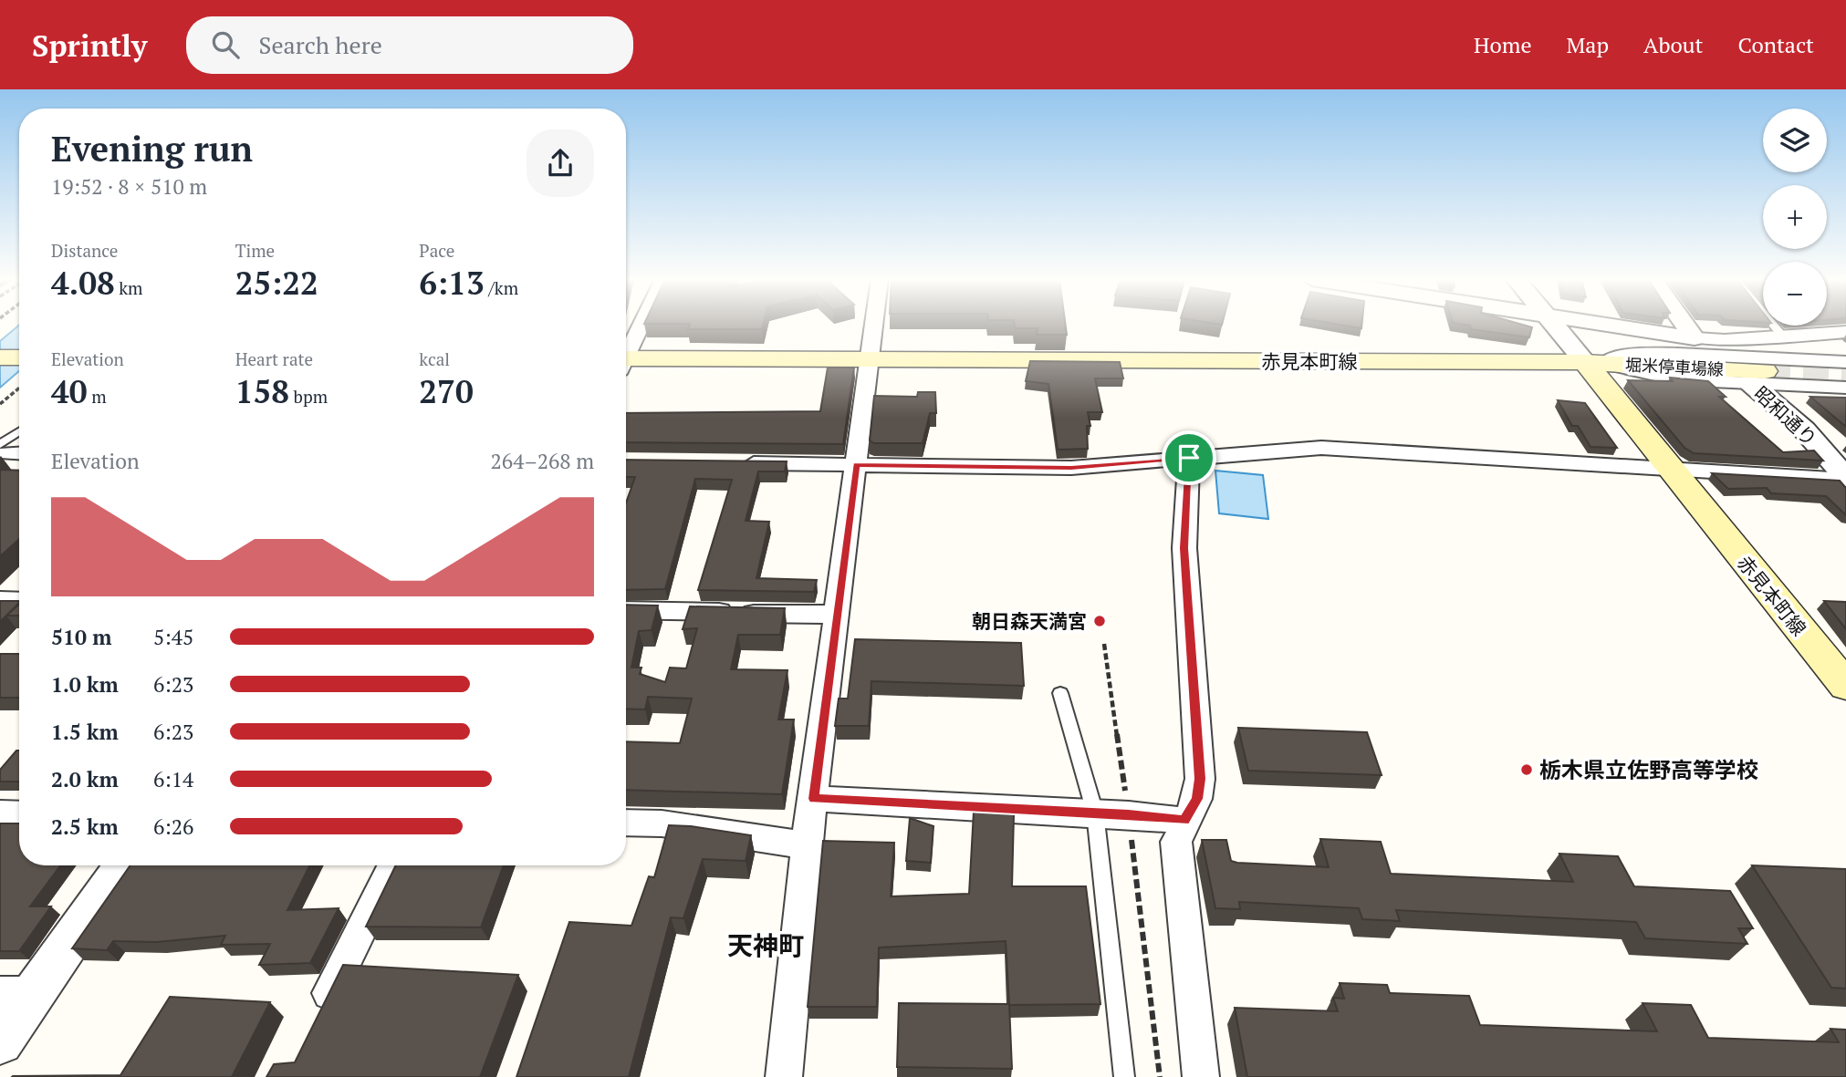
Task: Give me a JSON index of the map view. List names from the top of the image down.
{
  "streets": {
    "main road": ["赤見本町線", "堀米停車場線"],
    "street": ["昭和通り"]
  },
  "crossings": [
    ["赤見本町線", "堀米停車場線"],
    ["堀米停車場線", "昭和通り"]
  ],
  "districts": ["天神町"],
  "places": ["朝日森天満宮", "栃木県立佐野高等学校"],
  "page": {
    "header": "Sprintly",
    "search": "Search here",
    "nav": [
      "Home",
      "Map",
      "About",
      "Contact"
    ],
    "map_buttons": ["+", "−"],
    "heading": ["Evening run", "19:52 · 8 × 510 m"],
    "stats": [
      ["Distance", "4.08 km"],
      ["Time", "25:22"],
      ["Pace", "6:13 /km"],
      ["Elevation", "40 m"],
      ["Heart rate", "158 bpm"],
      ["kcal", "270"]
    ],
    "chart": ["Elevation", "264–268 m"],
    "list": [
      {
        "name": "510 m",
        "note": "5:45"
      },
      {
        "name": "1.0 km",
        "note": "6:23"
      },
      {
        "name": "1.5 km",
        "note": "6:23"
      },
      {
        "name": "2.0 km",
        "note": "6:14"
      },
      {
        "name": "2.5 km",
        "note": "6:26"
      }
    ]
  }
}
